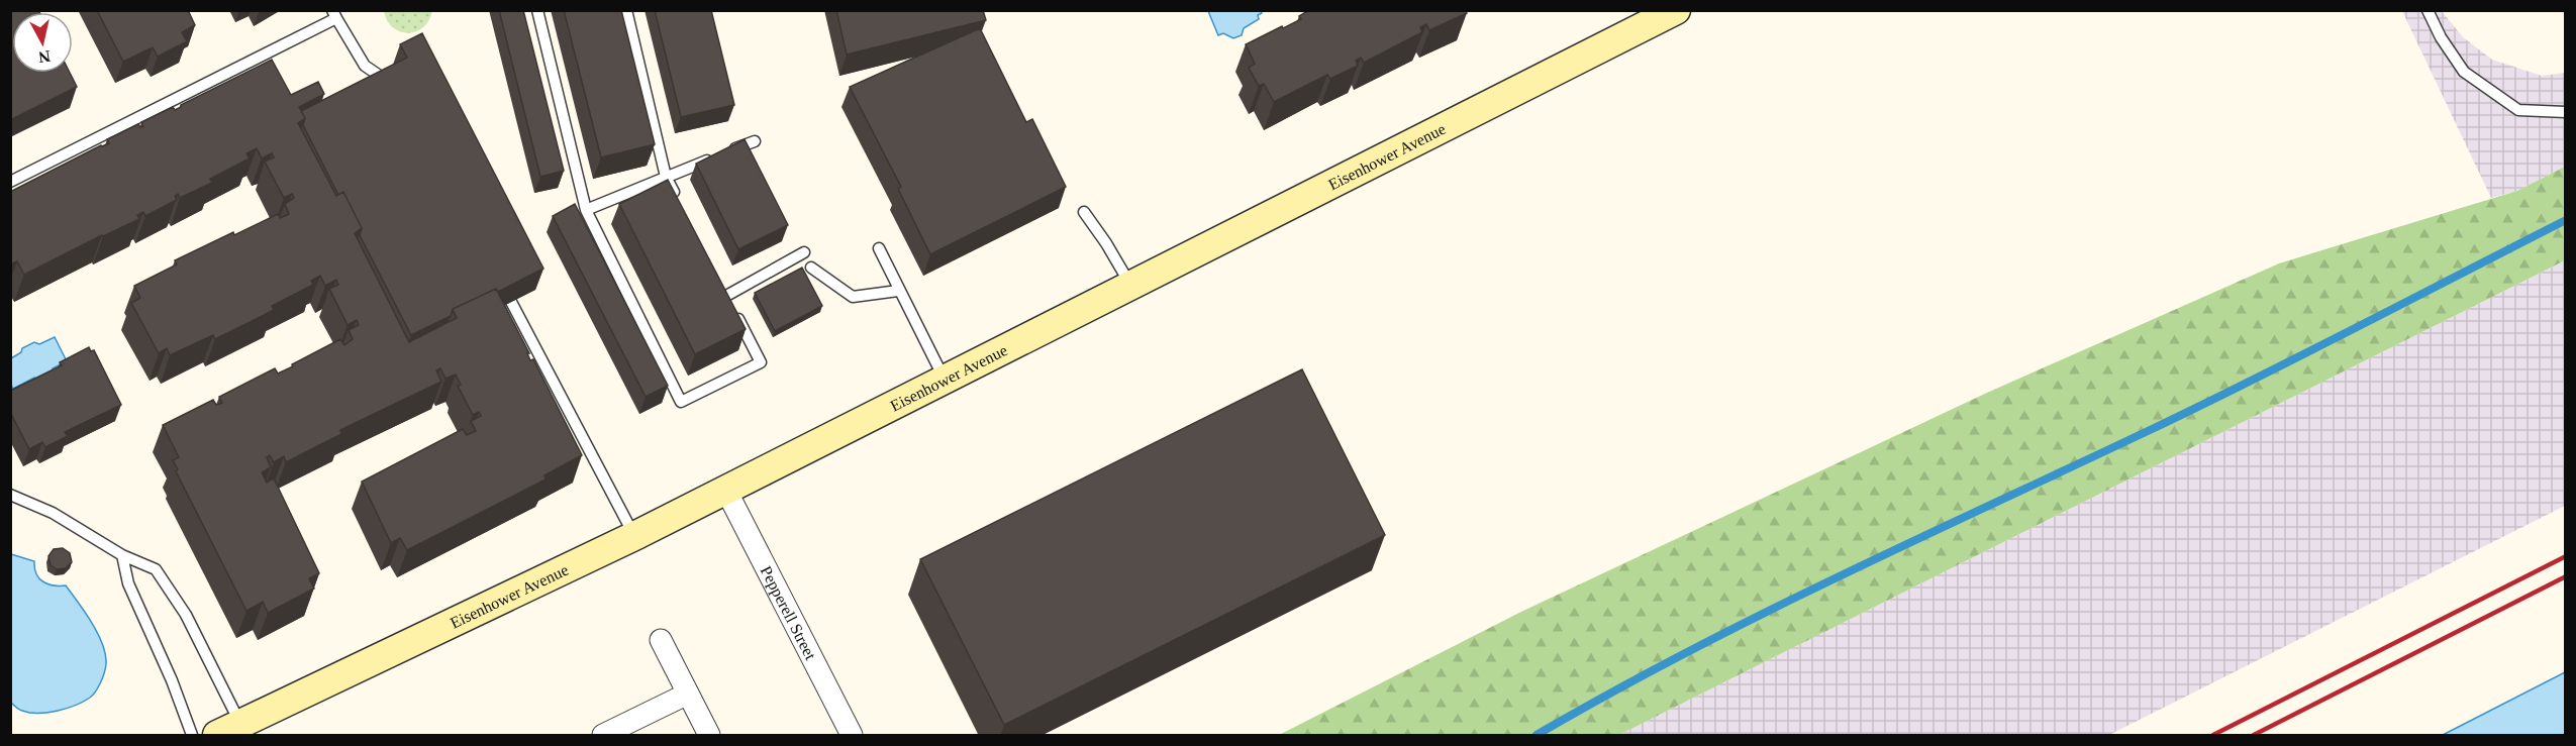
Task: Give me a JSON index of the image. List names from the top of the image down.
{
  "streets": {
    "main road": ["Eisenhower Avenue"],
    "street": ["Pepperell Street"]
  },
  "crossings": [
    ["Eisenhower Avenue", "Pepperell Street"]
  ],
  "north": "bottom"
}
